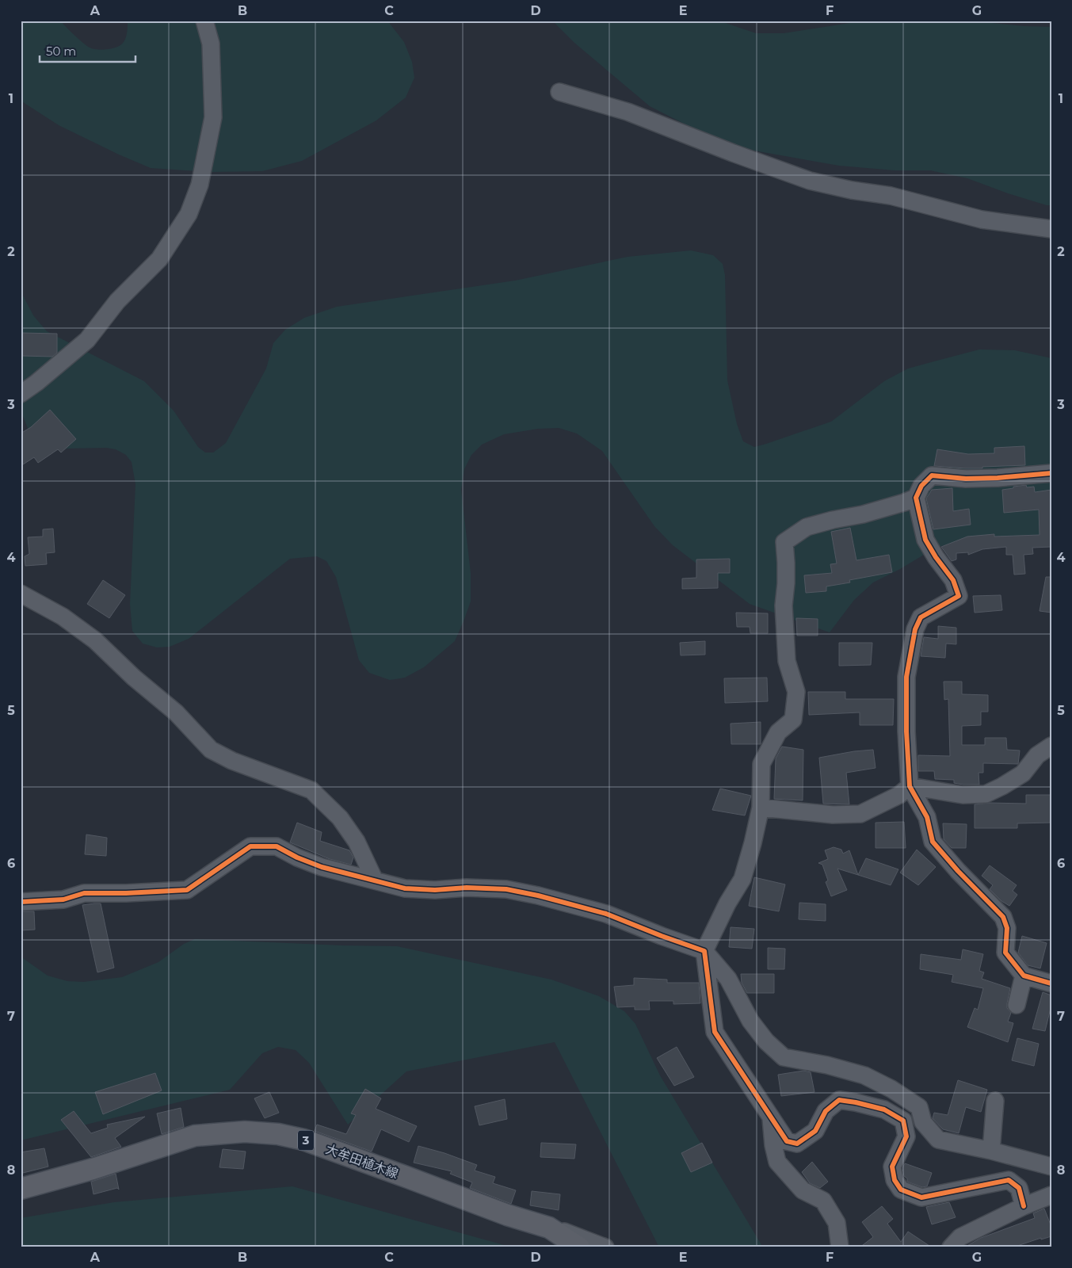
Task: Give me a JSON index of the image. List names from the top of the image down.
{
  "streets": {
    "main road": ["3", "大牟田植木線"]
  },
  "scale_bar": "50 m",
  "grid": {
    "columns": [
      "A",
      "B",
      "C",
      "D",
      "E",
      "F",
      "G"
    ],
    "rows": [
      "1",
      "2",
      "3",
      "4",
      "5",
      "6",
      "7",
      "8"
    ]
  }
}
